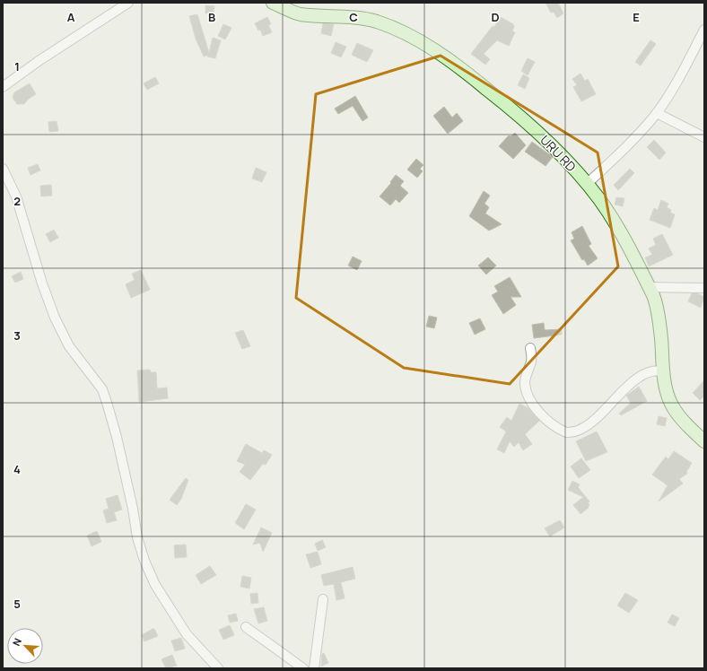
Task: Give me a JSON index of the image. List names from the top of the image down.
{
  "streets": {
    "street": ["URU RD"]
  },
  "north": "top left",
  "grid": {
    "columns": [
      "A",
      "B",
      "C",
      "D",
      "E"
    ],
    "rows": [
      "1",
      "2",
      "3",
      "4",
      "5"
    ]
  }
}
